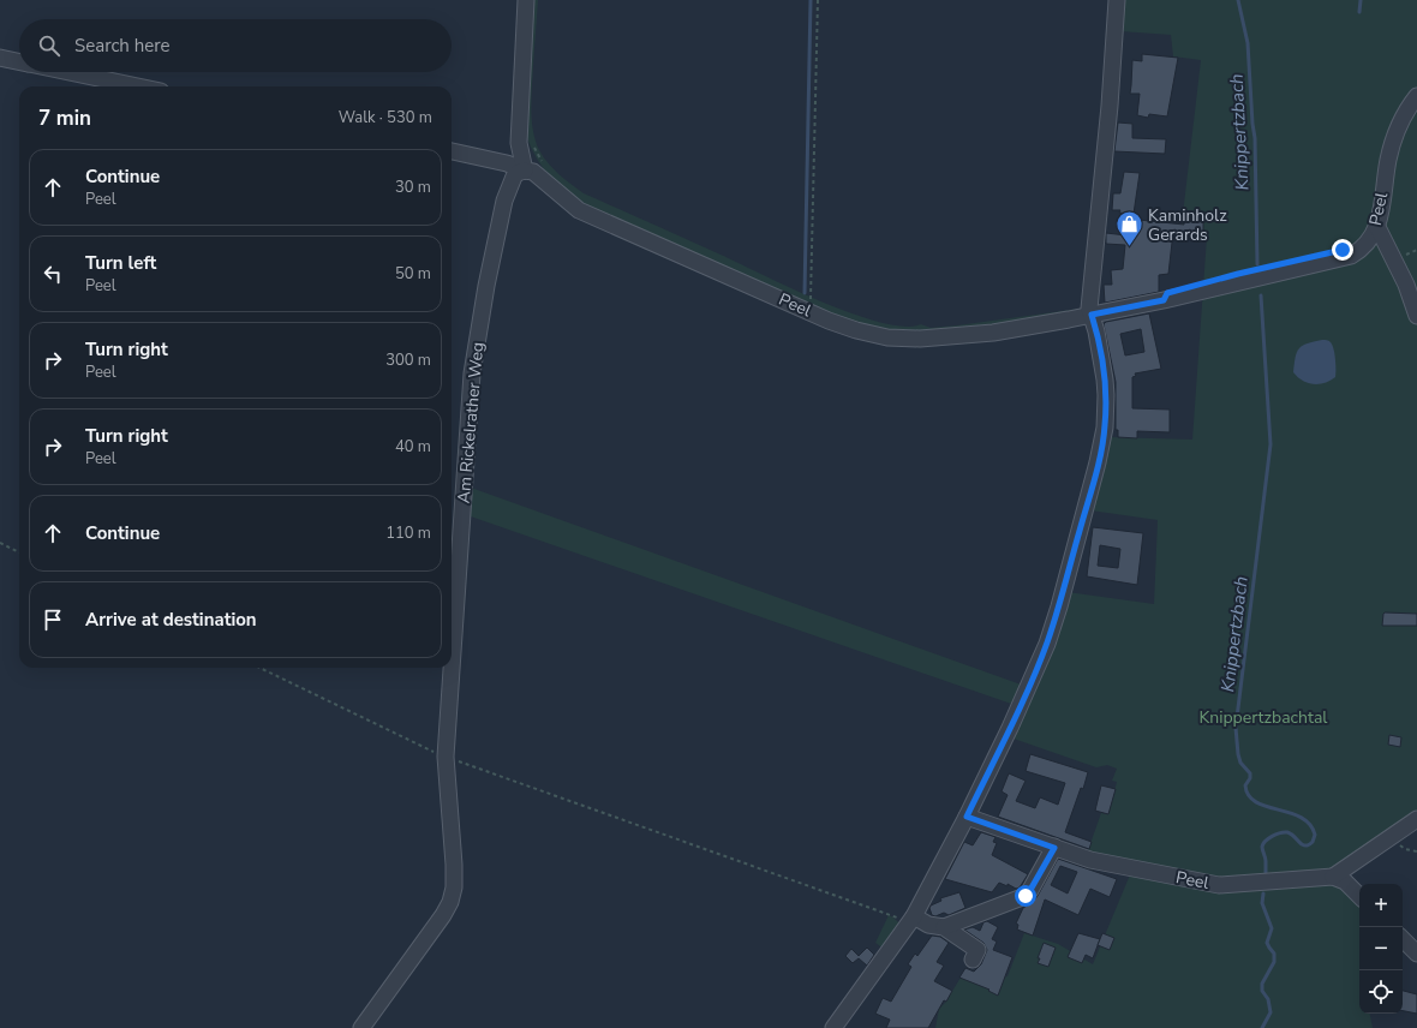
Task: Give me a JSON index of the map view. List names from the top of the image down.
{
  "streets": {
    "street": ["Peel", "Am Rickelrather Weg"]
  },
  "crossings": [
    ["Peel", "Am Rickelrather Weg"]
  ],
  "water": ["Knippertzbach"],
  "parks": ["Knippertzbachtal"],
  "places": {
    "shop": ["Kaminholz Gerards"]
  },
  "page": {
    "search": "Search here",
    "heading": ["7 min", "Walk · 530 m"],
    "list": [
      ["Continue", "Peel", "30 m"],
      ["Turn left", "Peel", "50 m"],
      ["Turn right", "Peel", "300 m"],
      ["Turn right", "Peel", "40 m"],
      ["Continue", "110 m"],
      "Arrive at destination"
    ],
    "map_buttons": ["+", "−"]
  }
}
